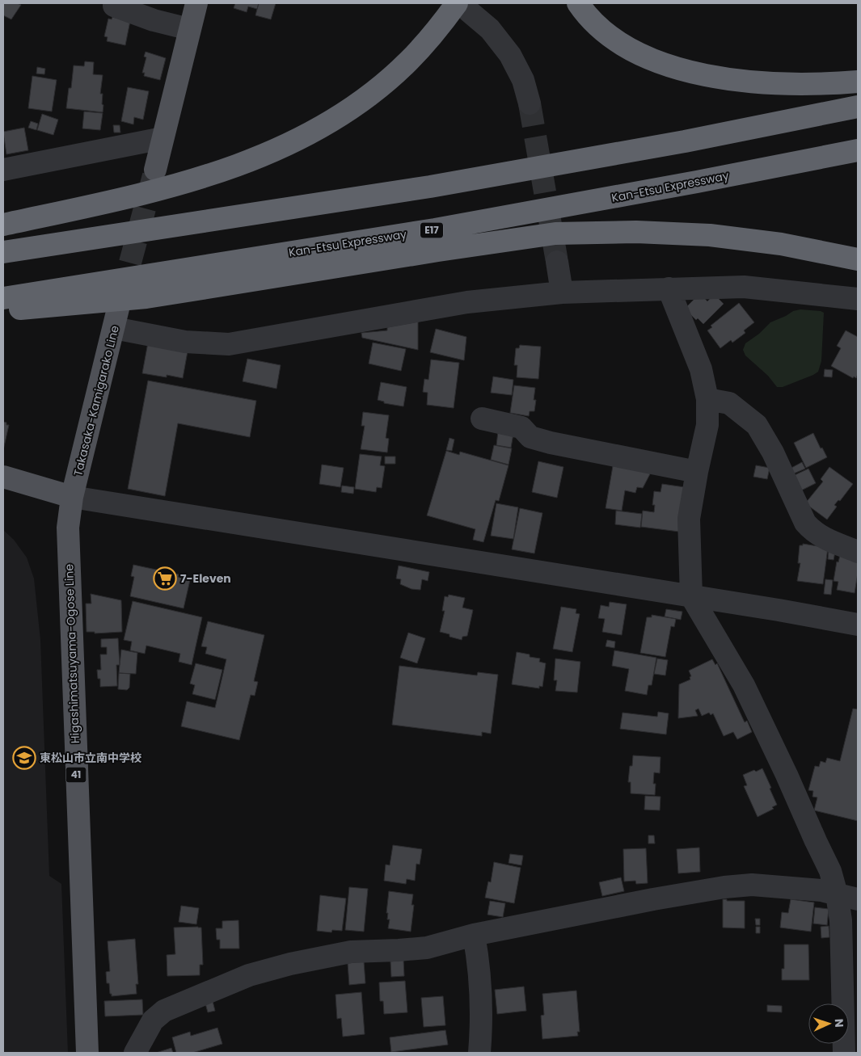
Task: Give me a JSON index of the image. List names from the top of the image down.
{
  "streets": {
    "highway": ["Kan-Etsu Expressway", "E17"],
    "main road": ["Takasaka-Kamigarako Line", "Higashimatsuyama-Ogose Line", "41"]
  },
  "crossings": [
    ["Takasaka-Kamigarako Line", "Higashimatsuyama-Ogose Line"]
  ],
  "places": {
    "supermarket": ["7-Eleven"],
    "school or university": ["東松山市立南中学校"]
  },
  "north": "right"
}
